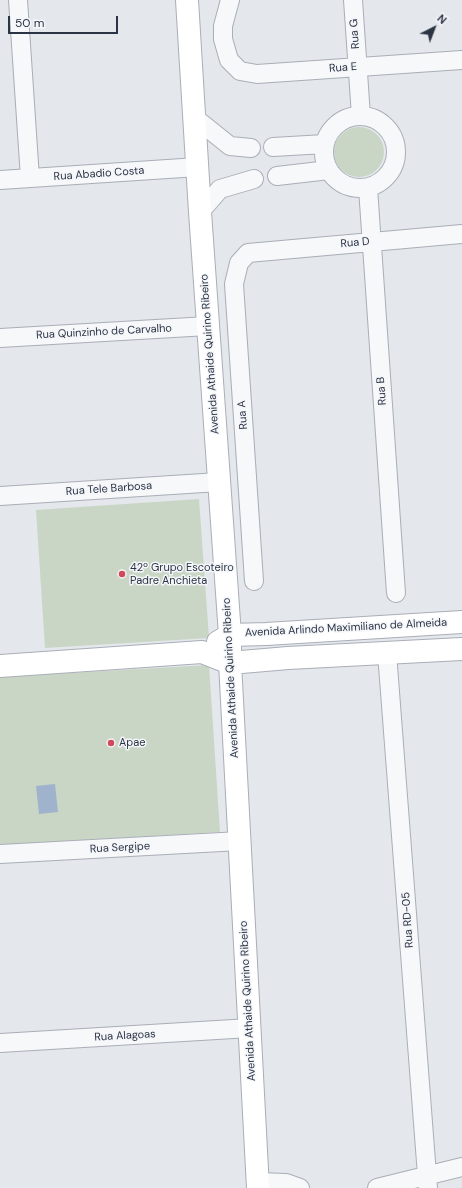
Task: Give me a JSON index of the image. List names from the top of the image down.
{
  "streets": {
    "street": [
      "Rua G",
      "Rua E",
      "Rua Abadio Costa",
      "Rua D",
      "Rua Quinzinho de Carvalho",
      "Avenida Athaide Quirino Ribeiro",
      "Rua B",
      "Rua A",
      "Rua Tele Barbosa",
      "Avenida Arlindo Maximiliano de Almeida",
      "Rua Sergipe",
      "Rua RD-05",
      "Rua Alagoas"
    ]
  },
  "crossings": [
    ["Rua G", "Rua E"],
    ["Rua G", "Rua B"],
    ["Rua Abadio Costa", "Avenida Athaide Quirino Ribeiro"],
    ["Rua D", "Rua B"],
    ["Rua D", "Rua A"],
    ["Rua Quinzinho de Carvalho", "Avenida Athaide Quirino Ribeiro"],
    ["Avenida Athaide Quirino Ribeiro", "Rua Tele Barbosa"],
    ["Avenida Athaide Quirino Ribeiro", "Avenida Arlindo Maximiliano de Almeida"],
    ["Avenida Athaide Quirino Ribeiro", "Rua Sergipe"],
    ["Avenida Athaide Quirino Ribeiro", "Rua Alagoas"]
  ],
  "places": ["42º Grupo Escoteiro Padre Anchieta", "Apae"],
  "scale_bar": "50 m",
  "north": "top right"
}
